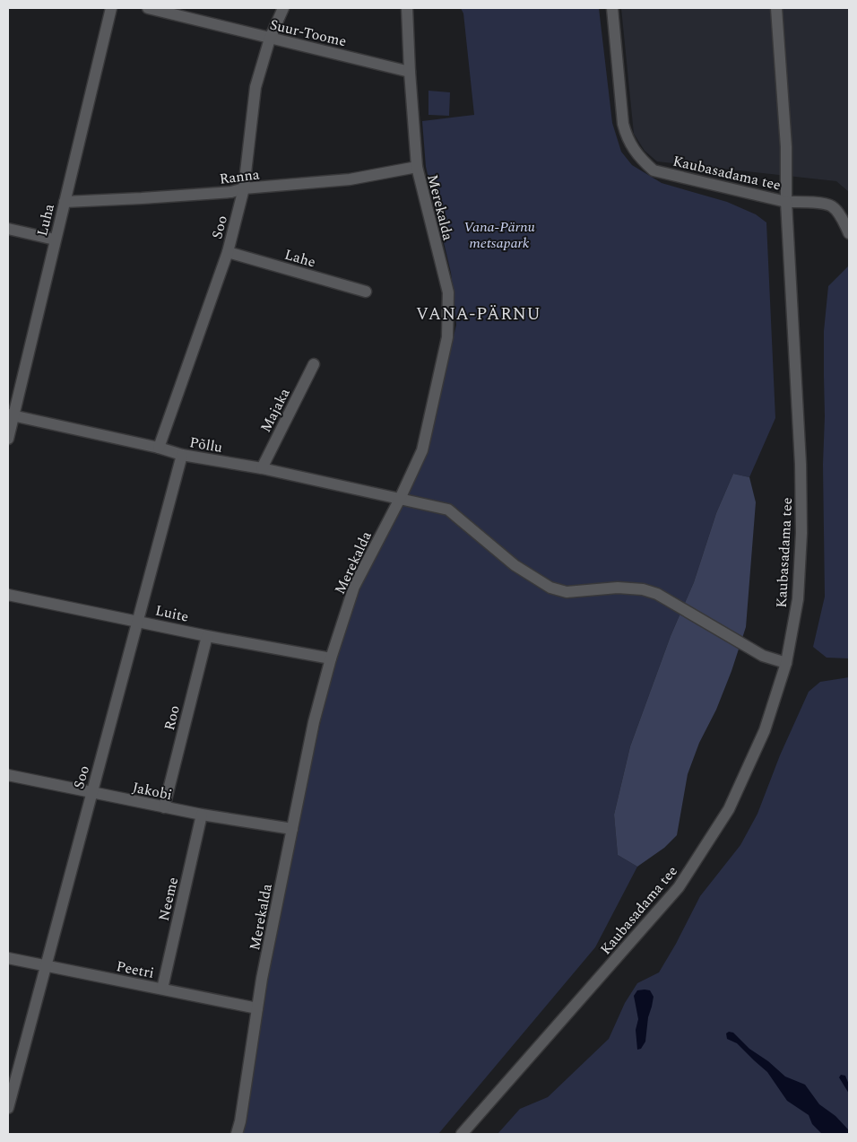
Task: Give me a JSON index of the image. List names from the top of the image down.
{
  "streets": {
    "street": [
      "Suur-Toome",
      "Kaubasadama tee",
      "Ranna",
      "Merekalda",
      "Luha",
      "Soo",
      "Lahe",
      "Majaka",
      "Põllu",
      "Luite",
      "Roo",
      "Jakobi",
      "Neeme",
      "Peetri"
    ]
  },
  "crossings": [
    ["Suur-Toome", "Merekalda"],
    ["Suur-Toome", "Soo"],
    ["Kaubasadama tee", "Põllu"],
    ["Ranna", "Merekalda"],
    ["Ranna", "Luha"],
    ["Ranna", "Soo"],
    ["Merekalda", "Põllu"],
    ["Merekalda", "Luite"],
    ["Merekalda", "Jakobi"],
    ["Merekalda", "Peetri"],
    ["Luha", "Põllu"],
    ["Soo", "Lahe"],
    ["Soo", "Põllu"],
    ["Soo", "Luite"],
    ["Soo", "Jakobi"],
    ["Soo", "Peetri"],
    ["Majaka", "Põllu"],
    ["Luite", "Roo"],
    ["Roo", "Jakobi"],
    ["Jakobi", "Neeme"],
    ["Neeme", "Peetri"]
  ],
  "districts": ["VANA-PÄRNU"],
  "parks": ["Vana-Pärnu metsapark"]
}
